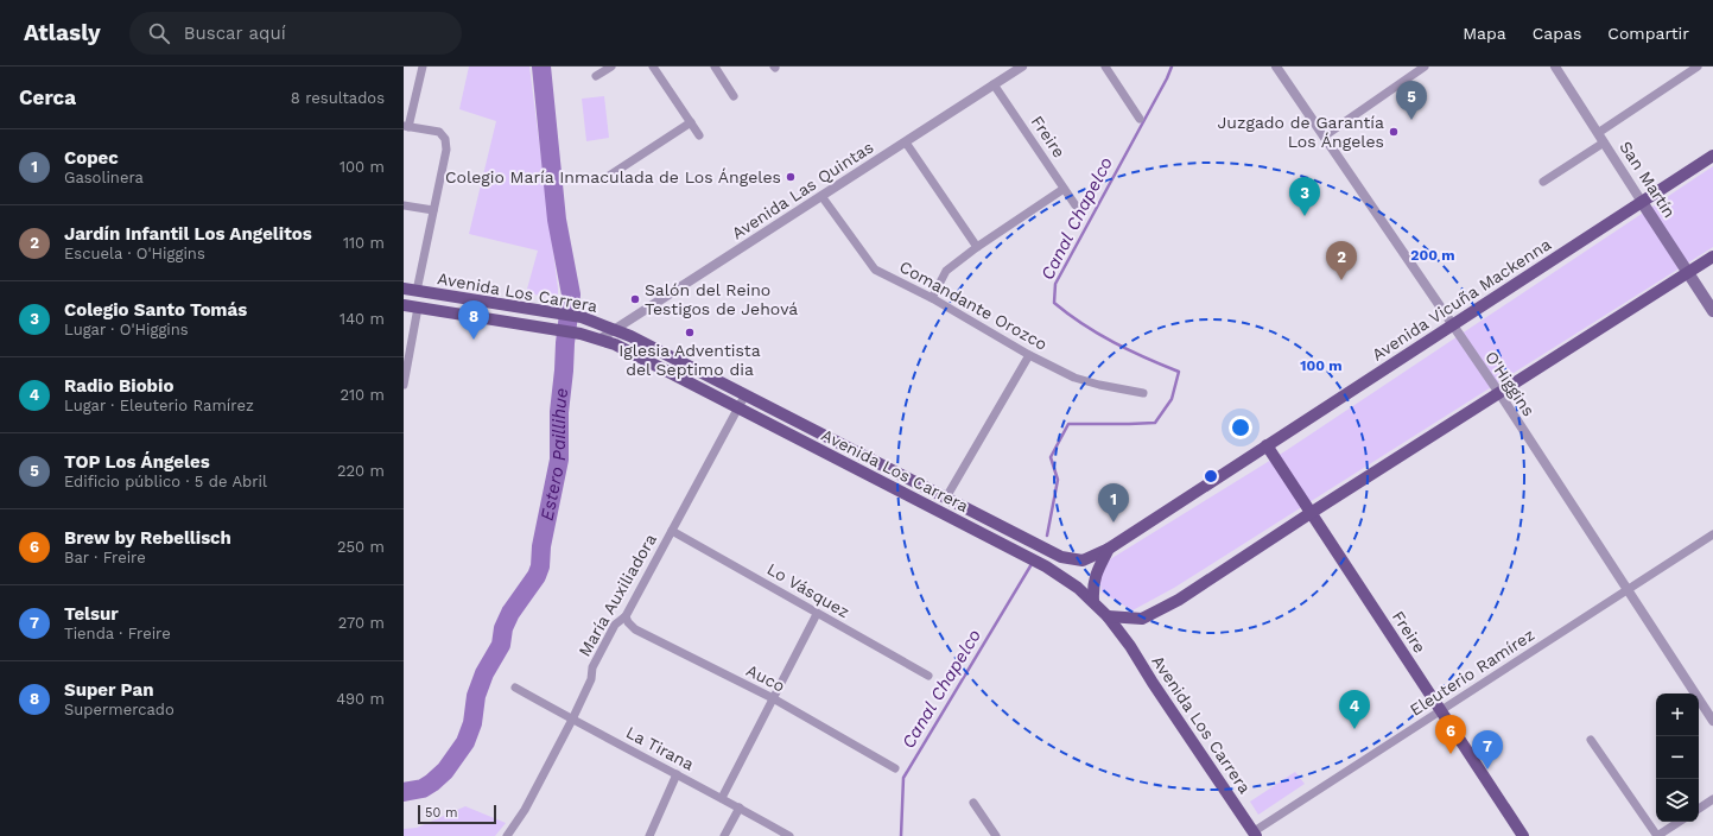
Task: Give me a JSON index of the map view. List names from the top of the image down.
{
  "streets": {
    "main road": [
      "Freire",
      "San Martín",
      "Avenida Los Carrera",
      "Avenida Vicuña Mackenna"
    ],
    "street": [
      "Avenida Las Quintas",
      "Comandante Orozco",
      "O'Higgins",
      "Lo Vásquez",
      "María Auxiliadora",
      "Eleuterio Ramírez",
      "Auco",
      "La Tirana"
    ]
  },
  "crossings": [
    ["Freire", "Avenida Las Quintas"],
    ["Freire", "Avenida Vicuña Mackenna"],
    ["Freire", "Eleuterio Ramírez"],
    ["San Martín", "Avenida Vicuña Mackenna"],
    ["Avenida Las Quintas", "Avenida Los Carrera"],
    ["Avenida Las Quintas", "Comandante Orozco"],
    ["Avenida Los Carrera", "Avenida Vicuña Mackenna"],
    ["Avenida Los Carrera", "María Auxiliadora"],
    ["Avenida Los Carrera", "Eleuterio Ramírez"],
    ["Avenida Vicuña Mackenna", "O'Higgins"],
    ["O'Higgins", "Eleuterio Ramírez"],
    ["Lo Vásquez", "María Auxiliadora"],
    ["María Auxiliadora", "Auco"],
    ["María Auxiliadora", "La Tirana"]
  ],
  "water": ["Canal Chapelco", "Estero Paillihue"],
  "places": [
    "Juzgado de Garantía Los Ángeles",
    "Colegio María Inmaculada de Los Ángeles",
    "Salón del Reino Testigos de Jehová",
    "Iglesia Adventista del Septimo dia"
  ],
  "scale_bar": "50 m",
  "page": {
    "header": "Atlasly",
    "search": "Buscar aquí",
    "nav": ["Mapa", "Capas", "Compartir"],
    "heading": ["Cerca", "8 resultados"],
    "pins": [
      "5",
      "3",
      "2",
      "8",
      "1",
      "4",
      "6",
      "7"
    ],
    "list": [
      {
        "mark": "1",
        "name": "Copec",
        "note": "Gasolinera",
        "value": "100 m"
      },
      {
        "mark": "2",
        "name": "Jardín Infantil Los Angelitos",
        "note": "Escuela · O'Higgins",
        "value": "110 m"
      },
      {
        "mark": "3",
        "name": "Colegio Santo Tomás",
        "note": "Lugar · O'Higgins",
        "value": "140 m"
      },
      {
        "mark": "4",
        "name": "Radio Biobio",
        "note": "Lugar · Eleuterio Ramírez",
        "value": "210 m"
      },
      {
        "mark": "5",
        "name": "TOP Los Ángeles",
        "note": "Edificio público · 5 de Abril",
        "value": "220 m"
      },
      {
        "mark": "6",
        "name": "Brew by Rebellisch",
        "note": "Bar · Freire",
        "value": "250 m"
      },
      {
        "mark": "7",
        "name": "Telsur",
        "note": "Tienda · Freire",
        "value": "270 m"
      },
      {
        "mark": "8",
        "name": "Super Pan",
        "note": "Supermercado",
        "value": "490 m"
      }
    ],
    "map_buttons": ["+", "−"],
    "scale": "50 m"
  },
  "rings": ["200 m", "100 m"]
}
